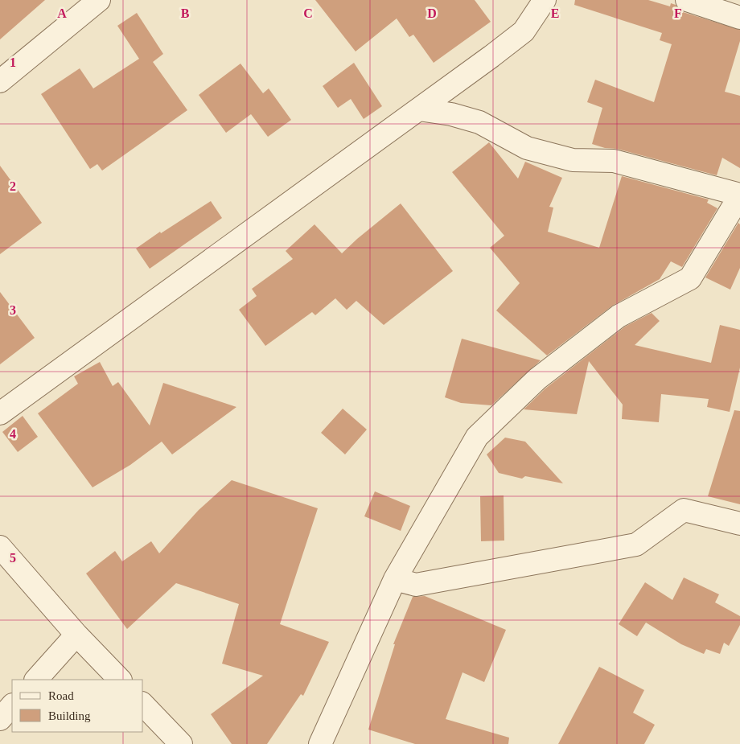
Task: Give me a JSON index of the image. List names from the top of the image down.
{
  "legend": ["Road", "Building"],
  "grid": {
    "columns": [
      "A",
      "B",
      "C",
      "D",
      "E",
      "F"
    ],
    "rows": [
      "1",
      "2",
      "3",
      "4",
      "5"
    ]
  }
}
